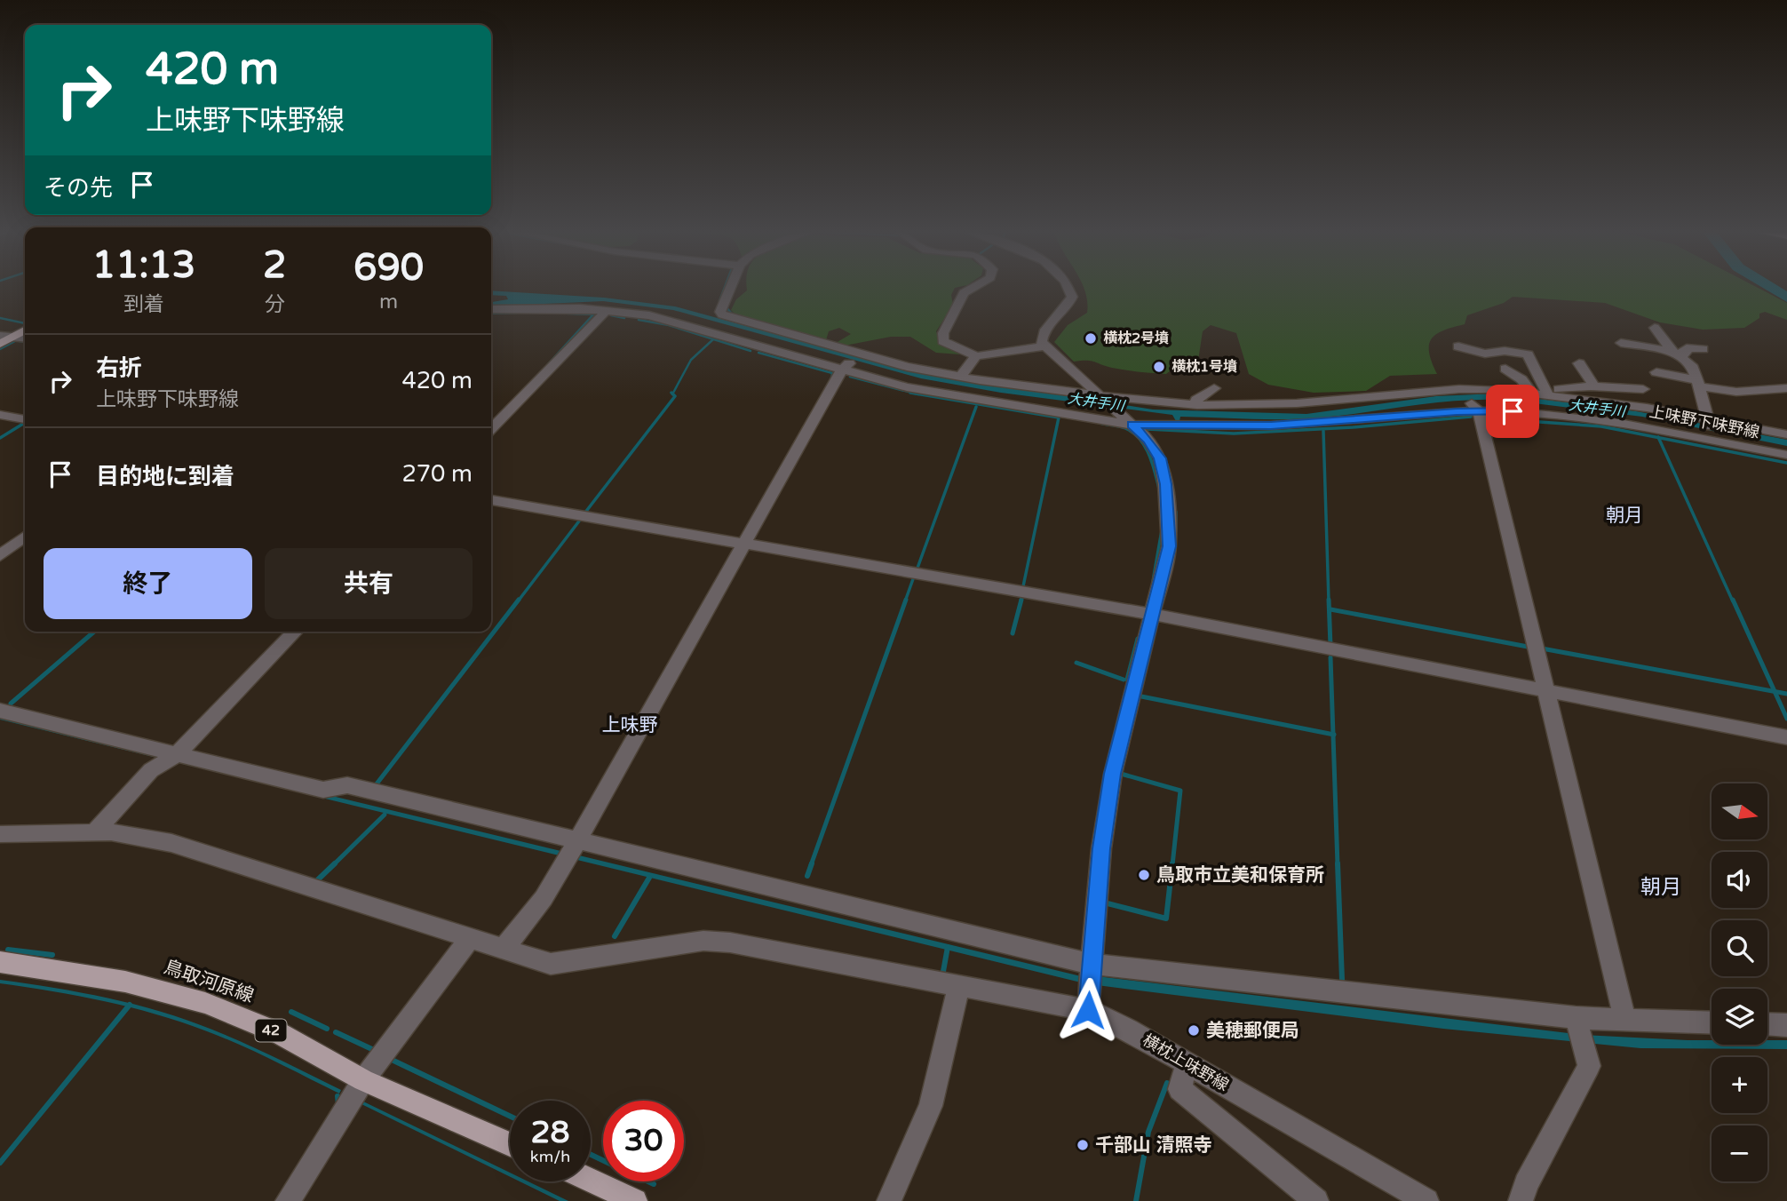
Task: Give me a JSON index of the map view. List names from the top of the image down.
{
  "streets": {
    "main road": ["鳥取河原線", "42"],
    "street": ["上味野下味野線", "横枕上味野線"]
  },
  "districts": ["朝月", "上味野", "朝月"],
  "water": ["大井手川"],
  "places": [
    "横枕2号墳",
    "横枕1号墳",
    "鳥取市立美和保育所",
    "美穂郵便局",
    "千部山 清照寺"
  ],
  "north": "right",
  "page": {
    "turn": ["420 m", "上味野下味野線"],
    "then": "その先",
    "eta": [
      "11:13",
      "到着",
      "2",
      "分",
      "690",
      "m"
    ],
    "list": [
      {
        "name": "右折",
        "note": "上味野下味野線",
        "value": "420 m"
      },
      {
        "name": "目的地に到着",
        "value": "270 m"
      }
    ],
    "buttons": ["終了", "共有"],
    "map_buttons": ["+", "−"],
    "speed": "28 km/h",
    "limit": "30"
  }
}
